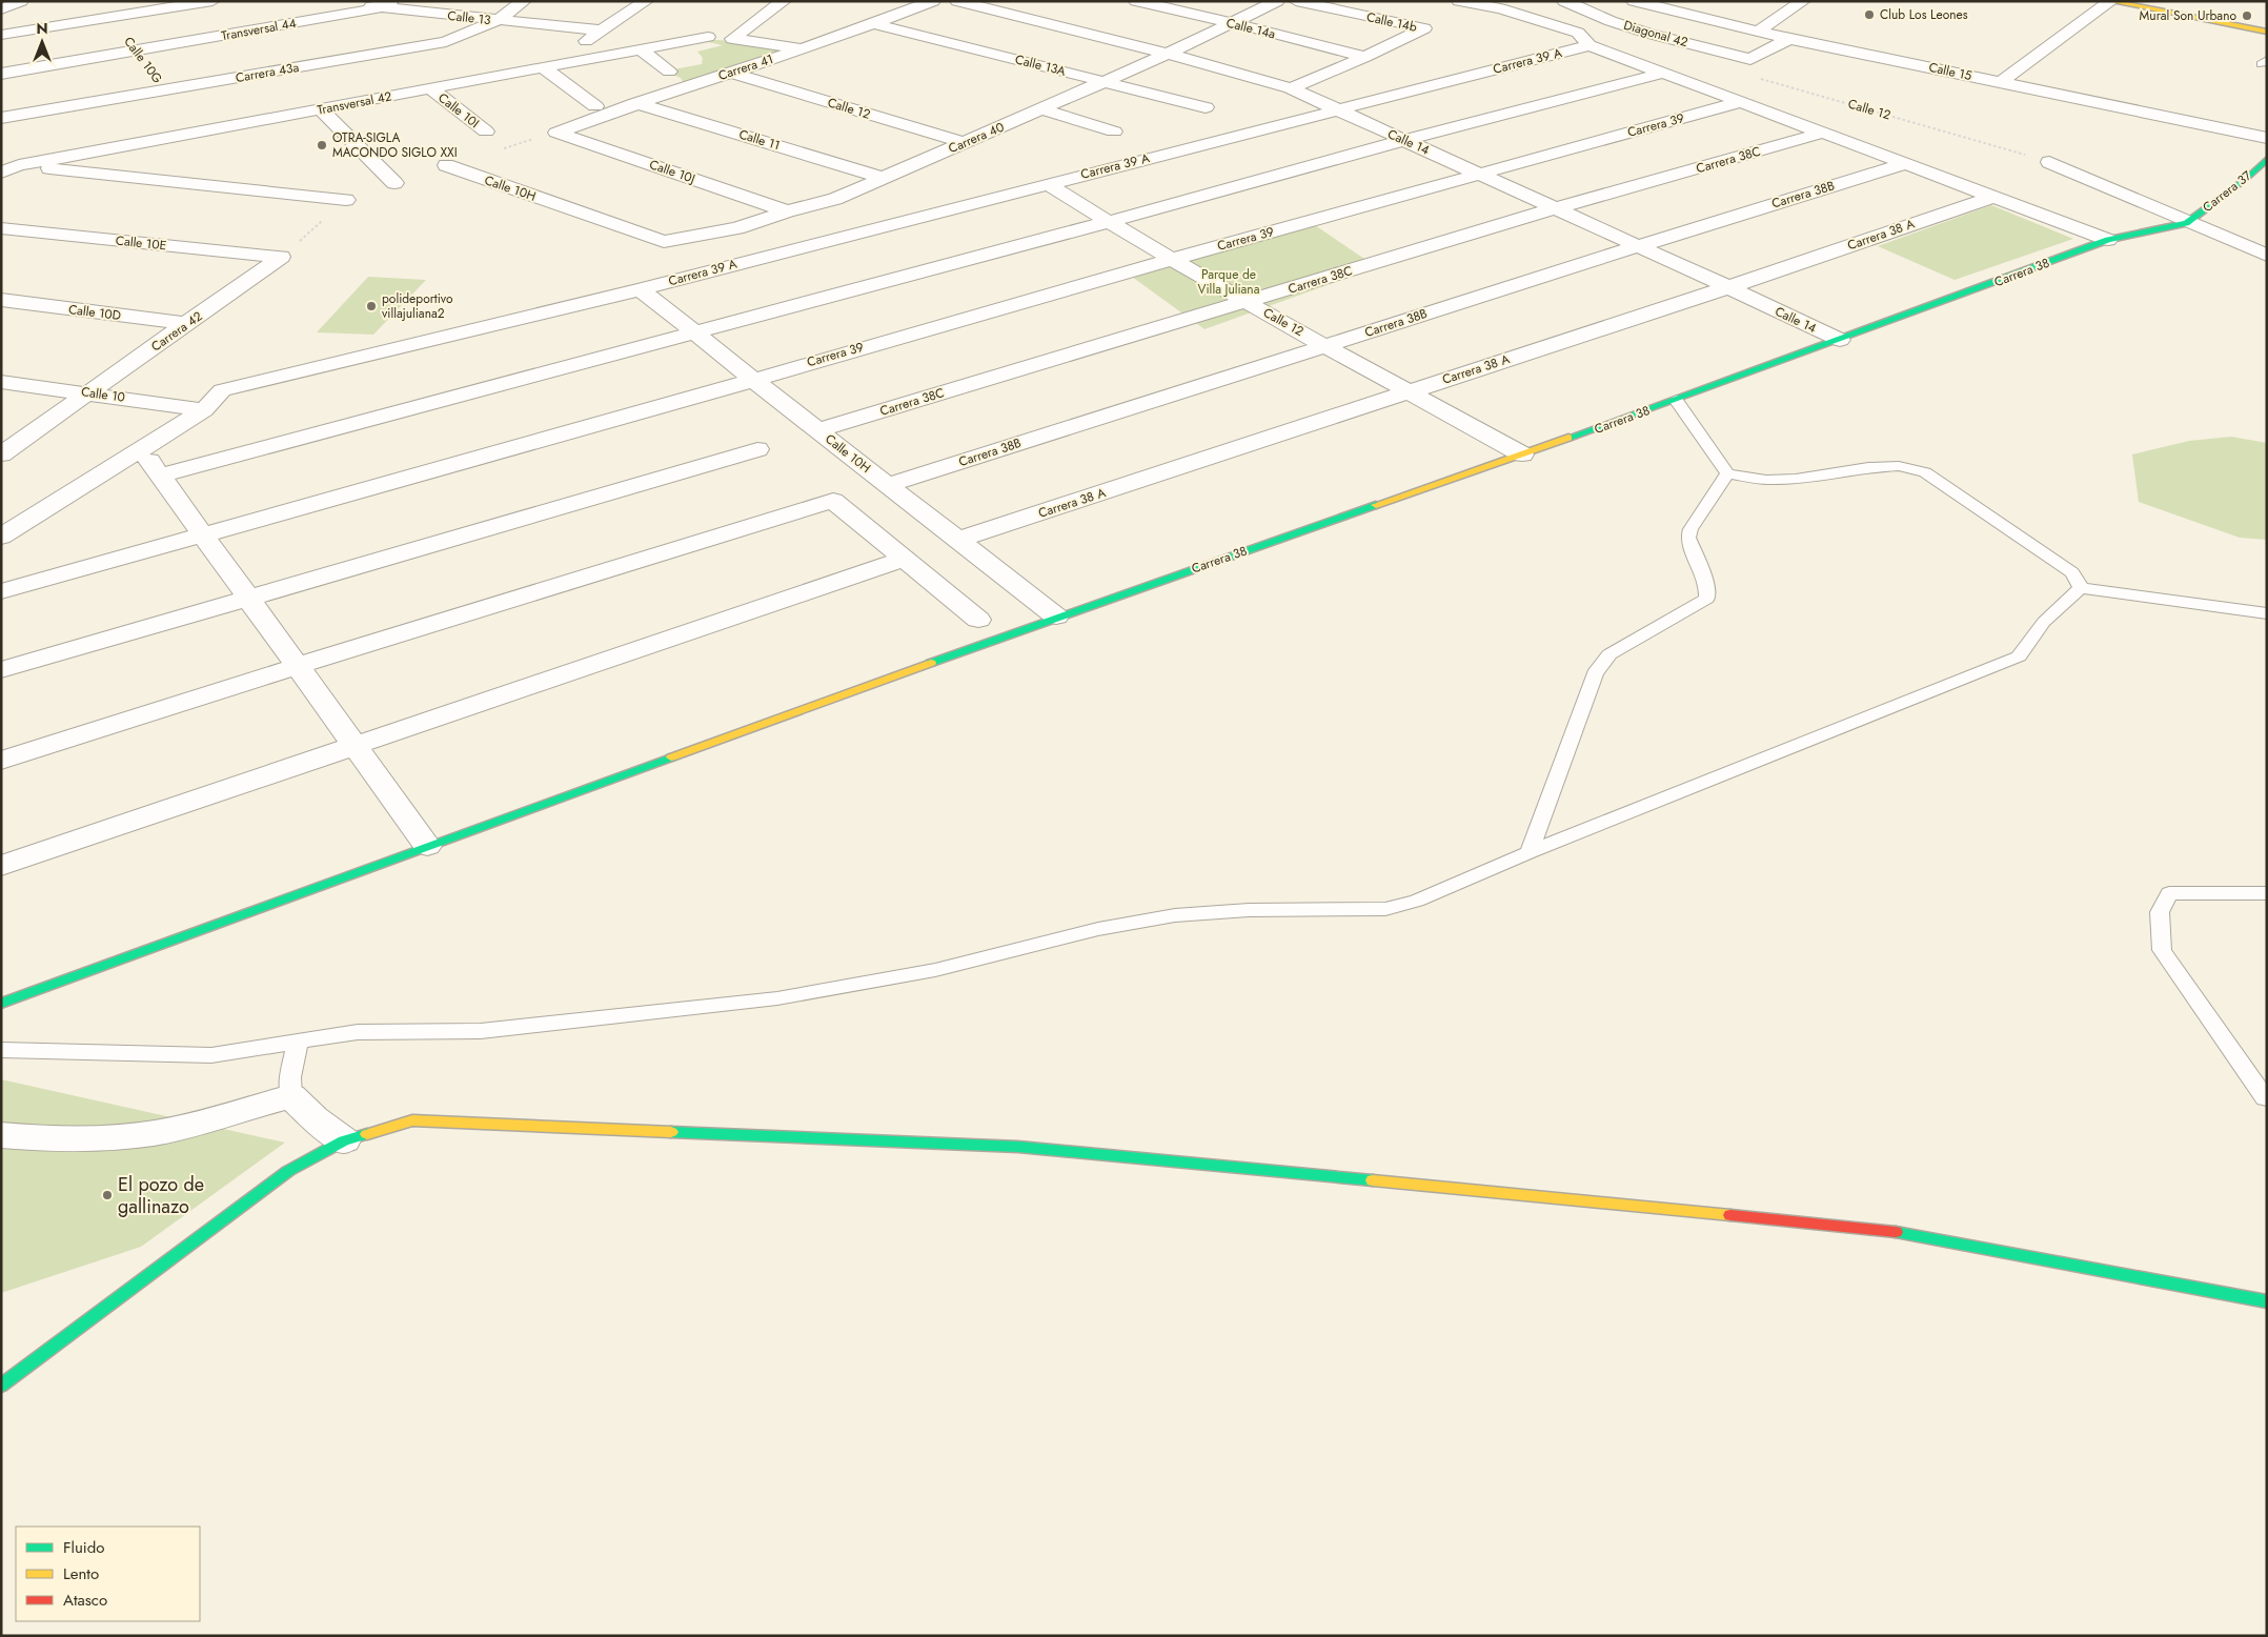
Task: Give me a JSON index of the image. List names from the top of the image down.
{
  "streets": {
    "main road": ["Carrera 37", "Carrera 38"],
    "street": [
      "Calle 13",
      "Calle 14b",
      "Calle 14a",
      "Transversal 44",
      "Diagonal 42",
      "Calle 10G",
      "Carrera 39 A",
      "Calle 13A",
      "Carrera 41",
      "Calle 15",
      "Carrera 43a",
      "Transversal 42",
      "Calle 12",
      "Calle 10I",
      "Carrera 39",
      "Carrera 40",
      "Calle 11",
      "Calle 14",
      "Carrera 38C",
      "Calle 10J",
      "Calle 10H",
      "Carrera 38B",
      "Carrera 38 A",
      "Calle 10E",
      "Calle 10D",
      "Carrera 42",
      "Calle 10"
    ]
  },
  "crossings": [
    ["Calle 13", "Transversal 44"],
    ["Calle 13", "Carrera 43a"],
    ["Calle 14b", "Calle 14a"],
    ["Calle 14a", "Carrera 40"],
    ["Transversal 44", "Calle 10G"],
    ["Diagonal 42", "Calle 15"],
    ["Calle 10G", "Carrera 43a"],
    ["Carrera 39 A", "Calle 12"],
    ["Carrera 39 A", "Carrera 40"],
    ["Carrera 39 A", "Calle 14"],
    ["Carrera 39 A", "Calle 10H"],
    ["Carrera 39 A", "Calle 10"],
    ["Calle 13A", "Carrera 41"],
    ["Calle 13A", "Carrera 40"],
    ["Carrera 41", "Calle 12"],
    ["Carrera 41", "Calle 11"],
    ["Carrera 41", "Calle 10J"],
    ["Transversal 42", "Calle 10I"],
    ["Calle 12", "Carrera 39"],
    ["Calle 12", "Carrera 40"],
    ["Calle 12", "Carrera 38C"],
    ["Calle 12", "Carrera 38B"],
    ["Calle 12", "Carrera 38 A"],
    ["Calle 12", "Carrera 38"],
    ["Carrera 39", "Calle 14"],
    ["Carrera 39", "Calle 10H"],
    ["Carrera 40", "Calle 11"],
    ["Carrera 40", "Calle 14"],
    ["Carrera 40", "Calle 10J"],
    ["Carrera 40", "Calle 10H"],
    ["Calle 14", "Carrera 38C"],
    ["Calle 14", "Carrera 38B"],
    ["Calle 14", "Carrera 38 A"],
    ["Calle 14", "Carrera 38"],
    ["Carrera 38C", "Calle 10H"],
    ["Calle 10H", "Carrera 38B"],
    ["Calle 10H", "Carrera 38 A"],
    ["Calle 10H", "Carrera 38"],
    ["Carrera 37", "Carrera 38"],
    ["Calle 10E", "Carrera 42"],
    ["Calle 10D", "Carrera 42"],
    ["Carrera 42", "Calle 10"]
  ],
  "parks": ["Parque de Villa Juliana"],
  "places": [
    "Club Los Leones",
    "Mural Son Urbano",
    "OTRA-SIGLA MACONDO SIGLO XXI",
    "polideportivo villajuliana2",
    "El pozo de gallinazo"
  ],
  "legend": ["Fluido", "Lento", "Atasco"],
  "north": "top"
}
